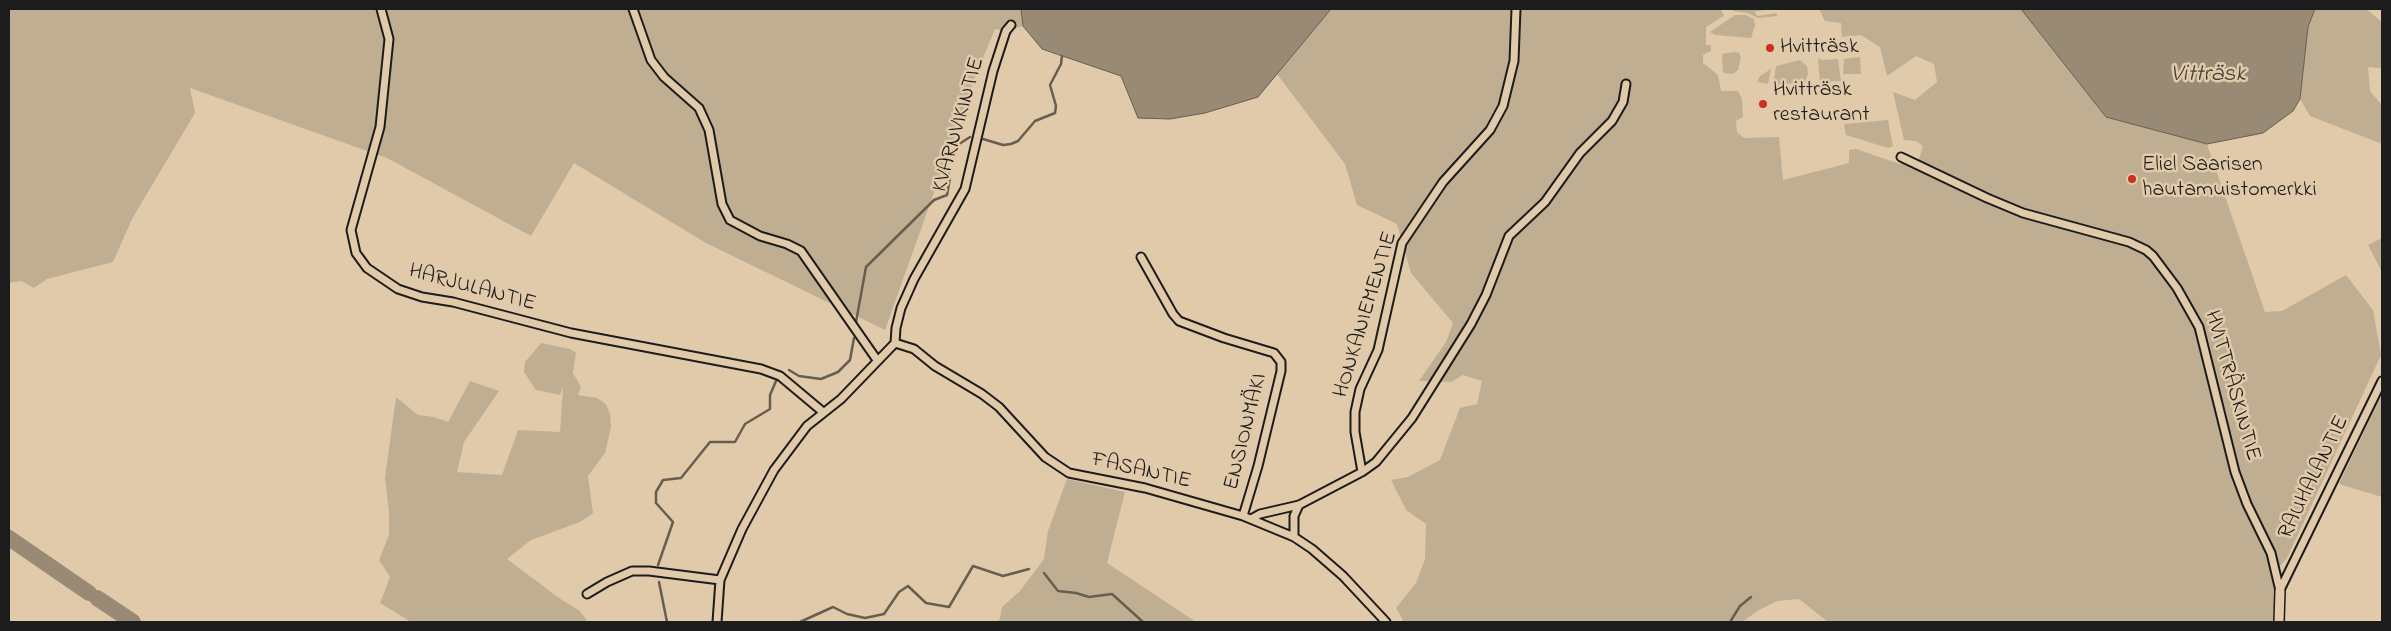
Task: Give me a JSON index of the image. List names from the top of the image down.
{
  "streets": {
    "street": [
      "KVARNVIKINTIE",
      "HARJULANTIE",
      "HONKANIEMENTIE",
      "HVITTRÄSKINTIE",
      "ENSIONMÄKI",
      "FASANTIE",
      "RAUHALANTIE"
    ]
  },
  "crossings": [
    ["KVARNVIKINTIE", "FASANTIE"],
    ["HVITTRÄSKINTIE", "RAUHALANTIE"],
    ["ENSIONMÄKI", "FASANTIE"]
  ],
  "water": ["Vitträsk"],
  "places": ["Hvitträsk", "Hvitträsk restaurant", "Eliel Saarisen hautamuistomerkki"]
}
